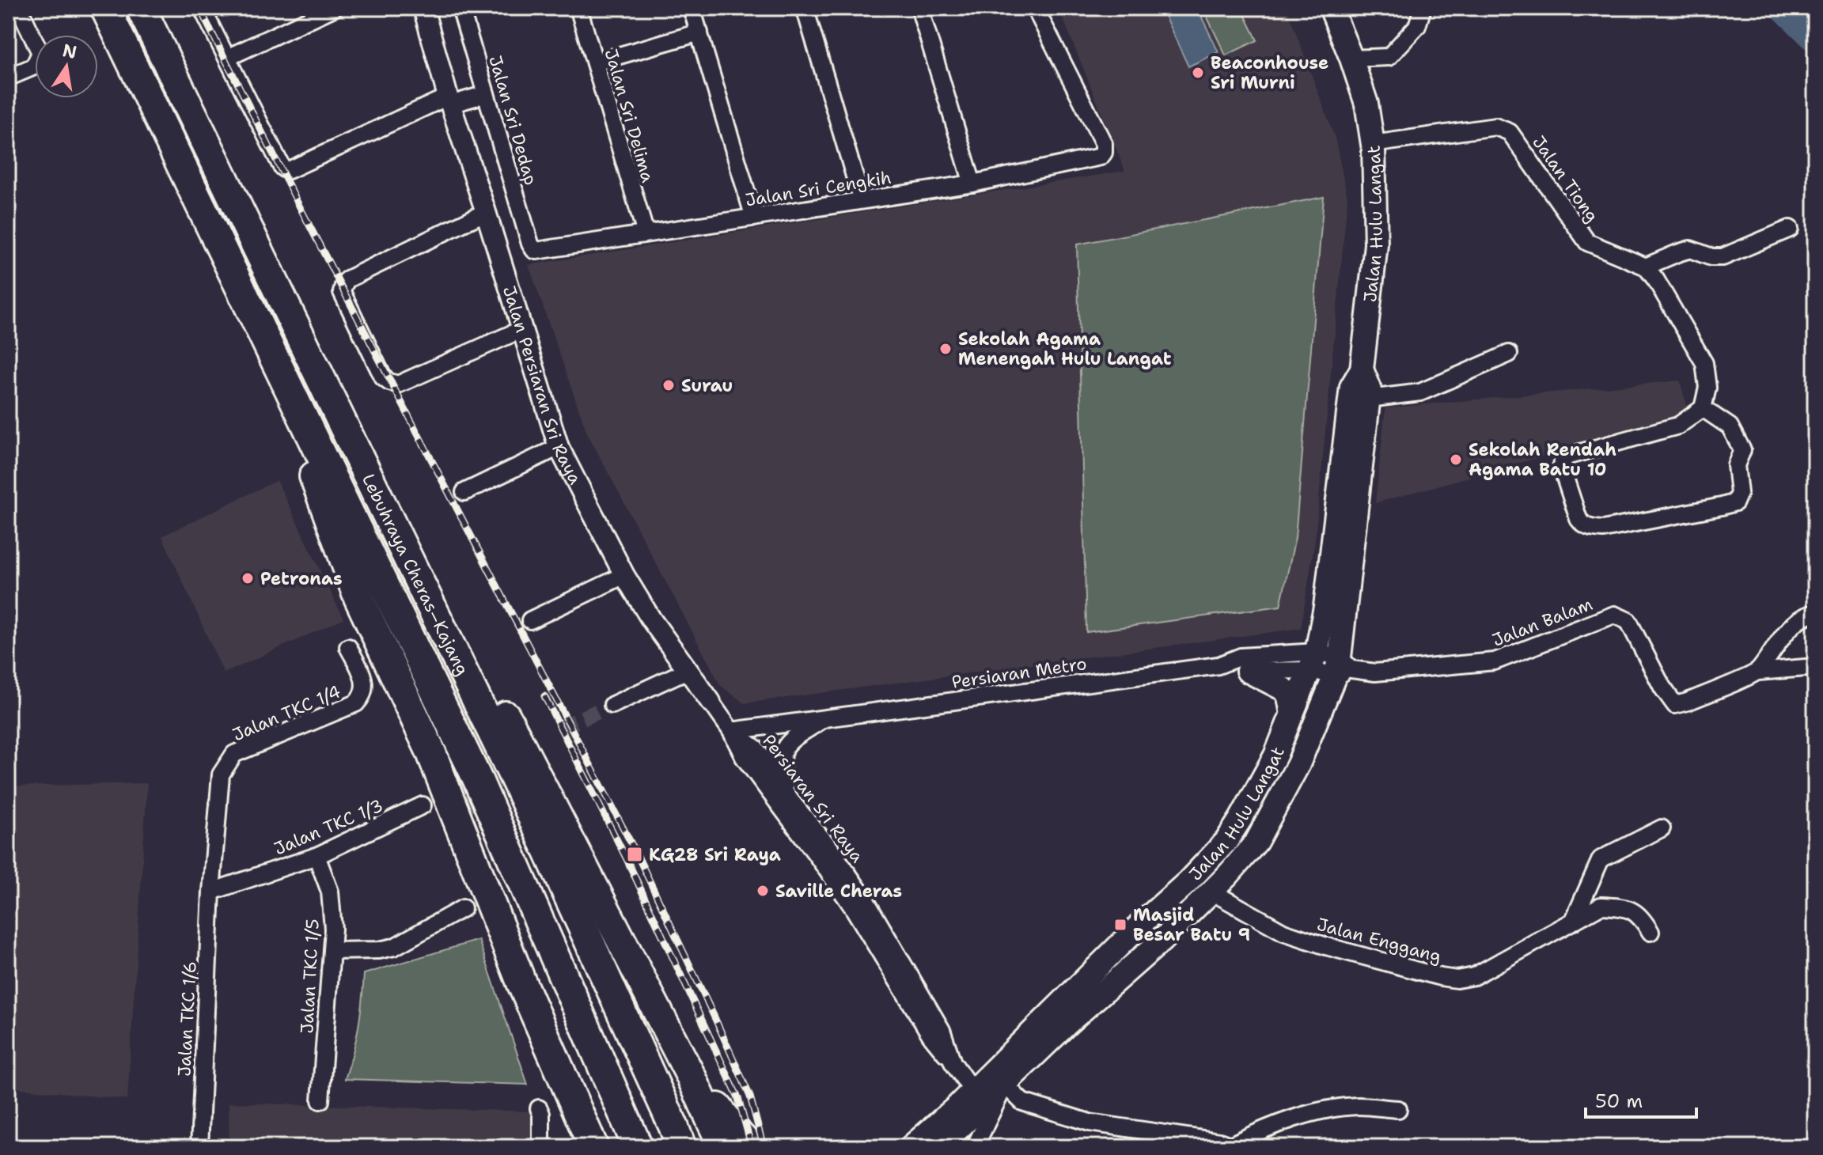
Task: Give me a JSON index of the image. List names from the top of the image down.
{
  "streets": {
    "highway": ["Lebuhraya Cheras–Kajang"],
    "main road": ["Jalan Hulu Langat"],
    "street": [
      "Jalan Sri Delima",
      "Jalan Sri Dedap",
      "Jalan Tiong",
      "Jalan Sri Cengkih",
      "Jalan Persiaran Sri Raya",
      "Jalan Balam",
      "Persiaran Metro",
      "Jalan TKC 1/4",
      "Persiaran Sri Raya",
      "Jalan TKC 1/3",
      "Jalan Enggang",
      "Jalan TKC 1/5",
      "Jalan TKC 1/6"
    ]
  },
  "crossings": [
    ["Jalan Sri Delima", "Jalan Sri Cengkih"],
    ["Jalan Sri Dedap", "Jalan Sri Cengkih"],
    ["Jalan Tiong", "Jalan Hulu Langat"],
    ["Jalan Hulu Langat", "Jalan Balam"],
    ["Jalan Hulu Langat", "Persiaran Metro"],
    ["Jalan Hulu Langat", "Persiaran Sri Raya"],
    ["Jalan Hulu Langat", "Jalan Enggang"],
    ["Jalan Persiaran Sri Raya", "Persiaran Metro"],
    ["Jalan Persiaran Sri Raya", "Persiaran Sri Raya"],
    ["Persiaran Metro", "Persiaran Sri Raya"],
    ["Jalan TKC 1/4", "Jalan TKC 1/3"],
    ["Jalan TKC 1/4", "Jalan TKC 1/6"],
    ["Jalan TKC 1/3", "Jalan TKC 1/5"],
    ["Jalan TKC 1/3", "Jalan TKC 1/6"]
  ],
  "places": {
    "other": [
      "Beaconhouse Sri Murni",
      "Sekolah Agama Menengah Hulu Langat",
      "Surau",
      "Sekolah Rendah Agama Batu 10",
      "Petronas",
      "Saville Cheras"
    ],
    "transit": ["KG28 Sri Raya", "Masjid Besar Batu 9"]
  },
  "scale_bar": "50 m",
  "north": "top"
}
